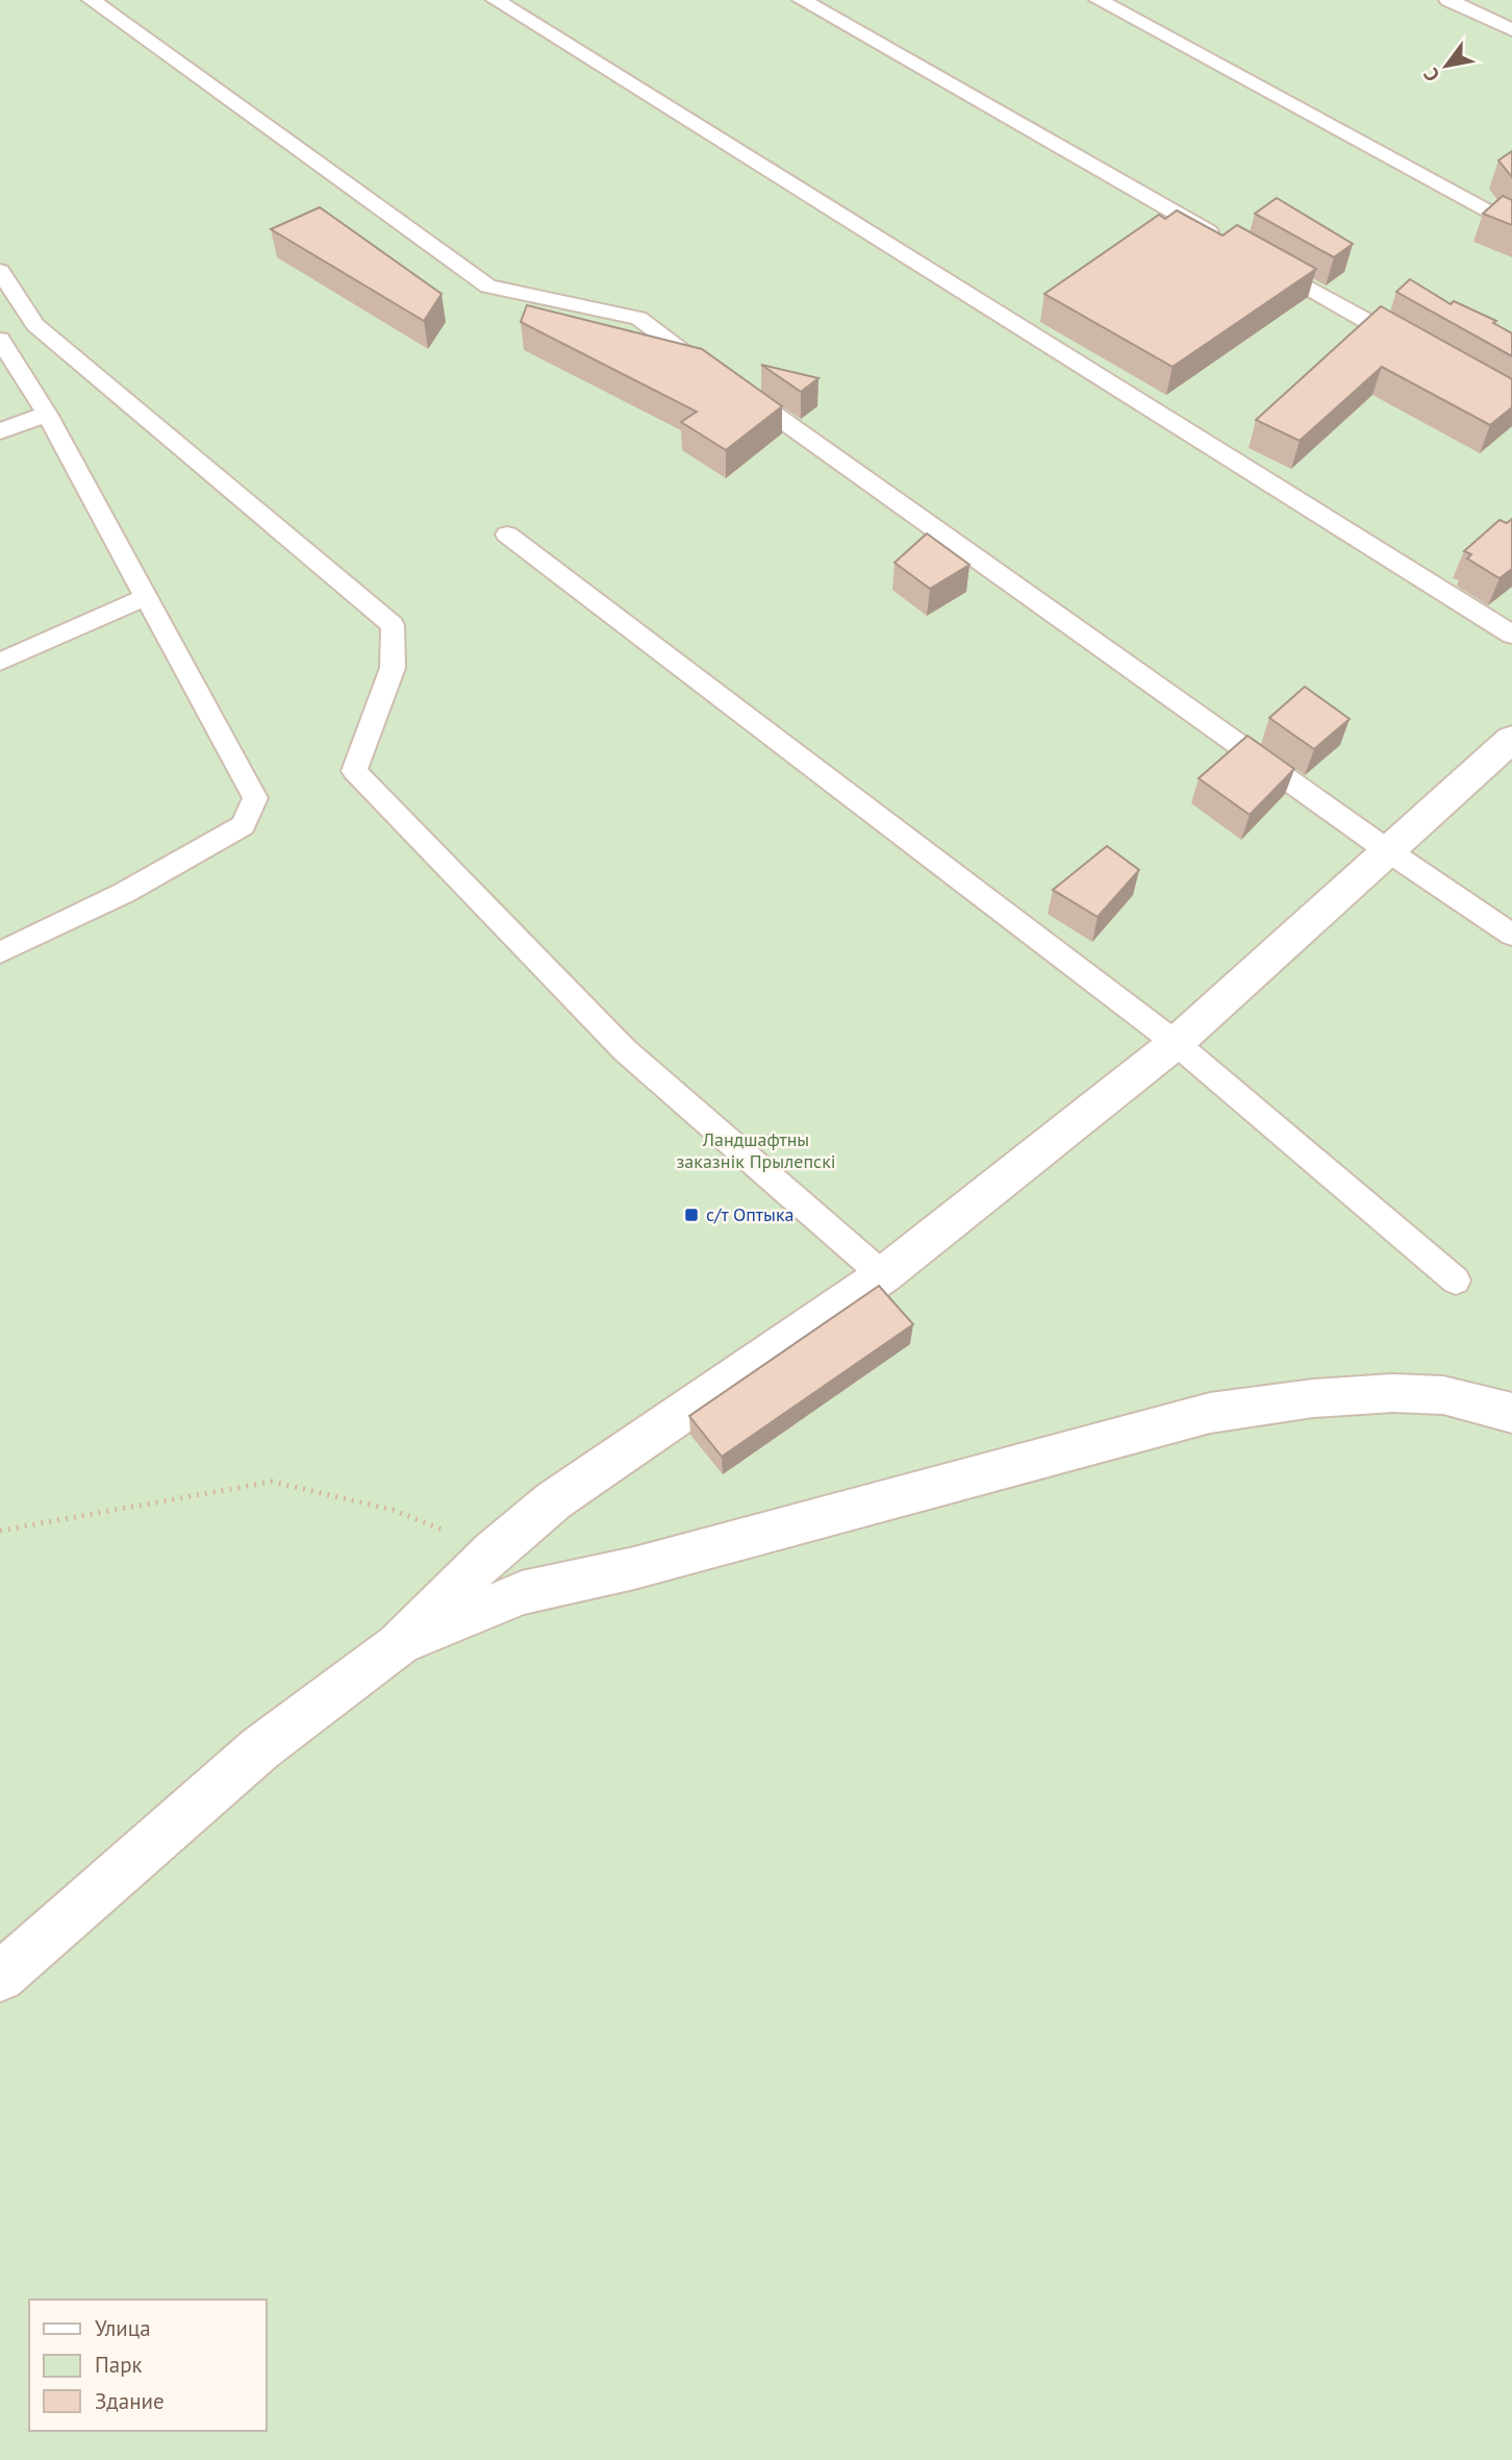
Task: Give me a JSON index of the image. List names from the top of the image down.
{
  "parks": ["Ландшафтны заказнік Прылепскі"],
  "places": {
    "transit": ["с/т Оптыка"]
  },
  "legend": ["Улица", "Парк", "Здание"],
  "north": "bottom left"
}
